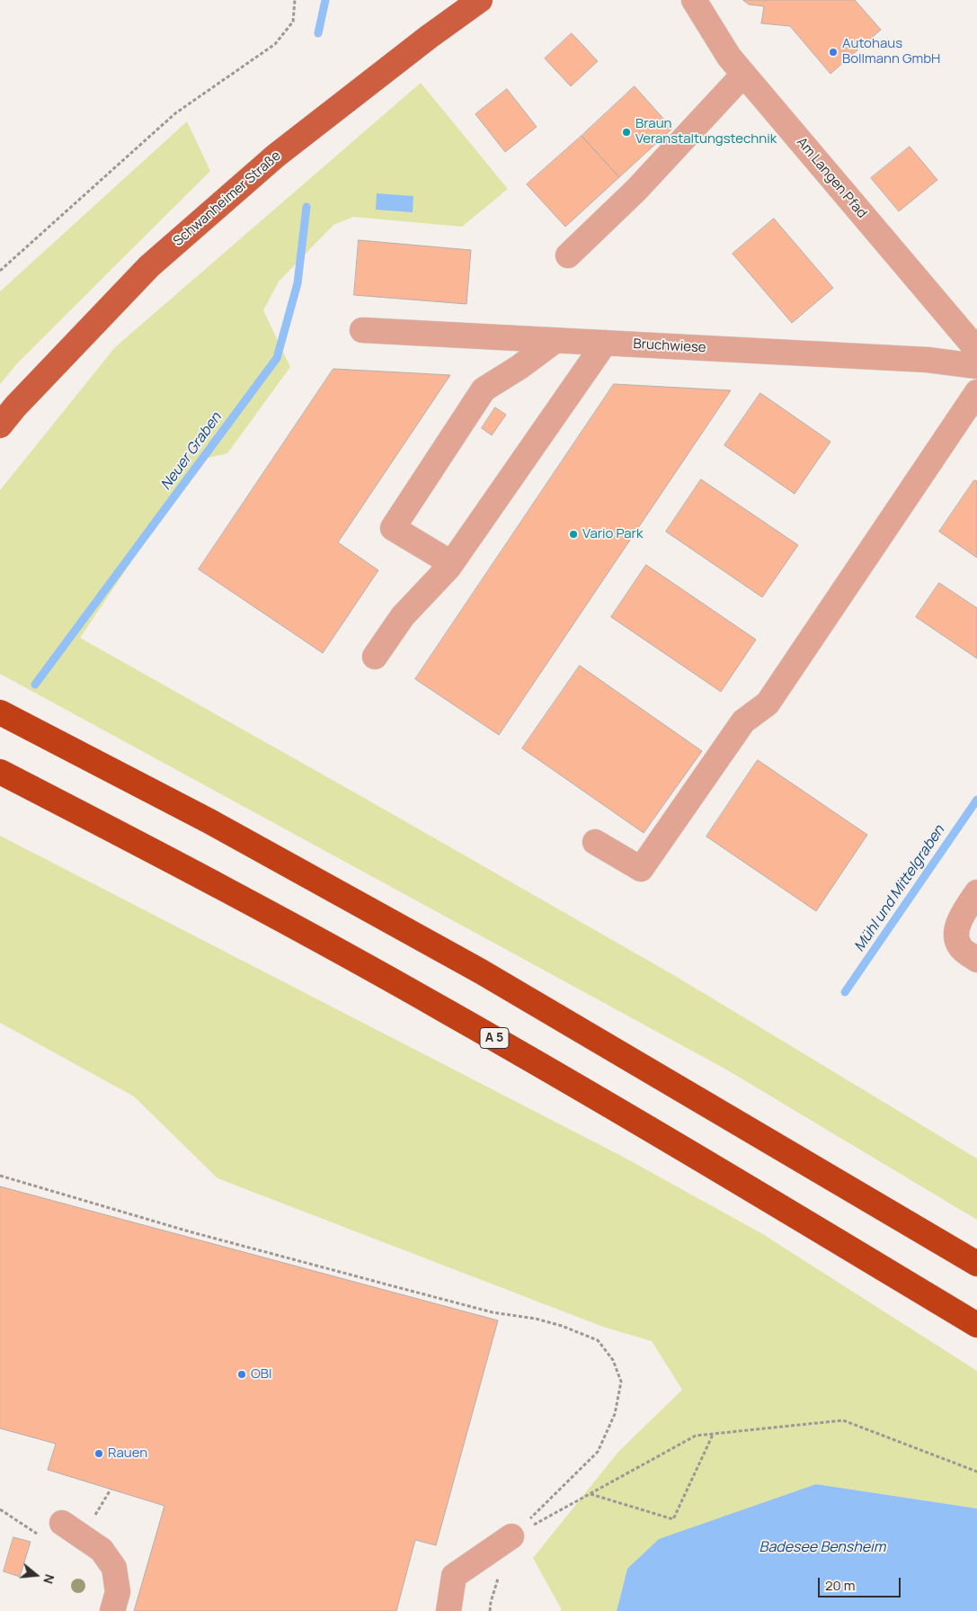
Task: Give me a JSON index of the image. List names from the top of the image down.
{
  "streets": {
    "highway": ["A 5"],
    "main road": ["Schwanheimer Straße"],
    "street": ["Am Langen Pfad", "Bruchwiese"]
  },
  "water": ["Neuer Graben", "Mühl und Mittelgraben", "Badesee Bensheim"],
  "places": [
    "Autohaus Bollmann GmbH",
    "Braun Veranstaltungstechnik",
    "Vario Park",
    "OBI",
    "Rauen"
  ],
  "scale_bar": "20 m",
  "north": "right"
}
